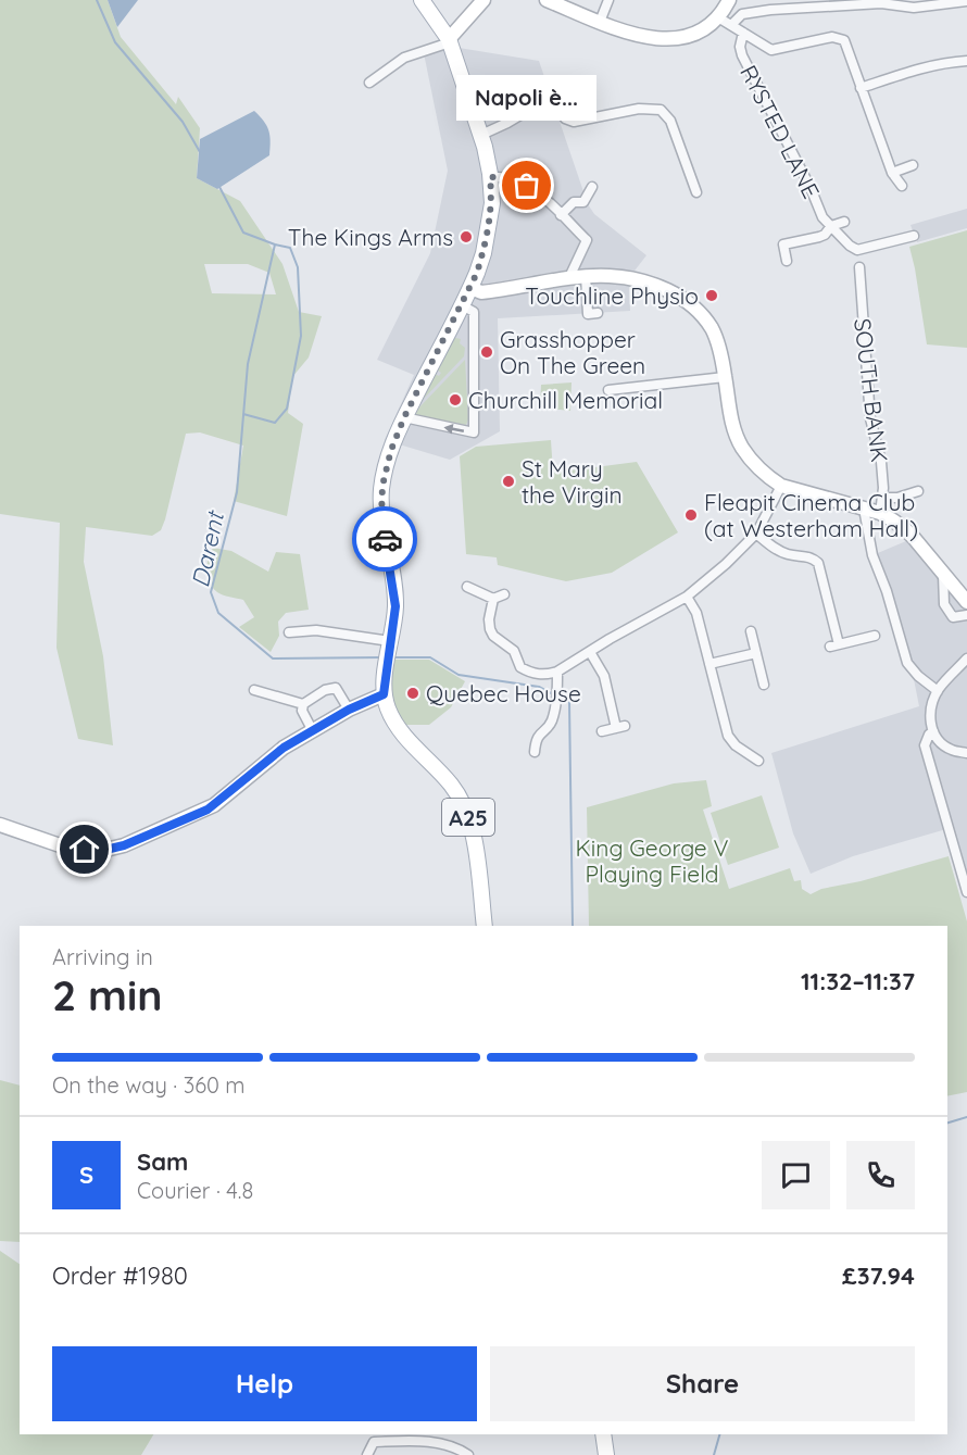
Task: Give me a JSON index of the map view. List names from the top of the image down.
{
  "streets": {
    "main road": ["A25"],
    "street": ["RYSTED LANE", "SOUTH BANK"]
  },
  "water": ["Darent"],
  "parks": ["King George V Playing Field"],
  "places": [
    "Napoli è...",
    "The Kings Arms",
    "Touchline Physio",
    "Grasshopper On The Green",
    "Churchill Memorial",
    "St Mary the Virgin",
    "Fleapit Cinema Club (at Westerham Hall)",
    "Quebec House"
  ],
  "page": {
    "bubble": "Napoli è...",
    "heading": ["2 min", "Arriving in", "11:32–11:37"],
    "panel": [
      "Sam",
      "Courier · 4.8",
      "Order #1980",
      "£37.94"
    ],
    "bar": "On the way · 360 m",
    "round": "S",
    "buttons": ["Help", "Share"]
  }
}
